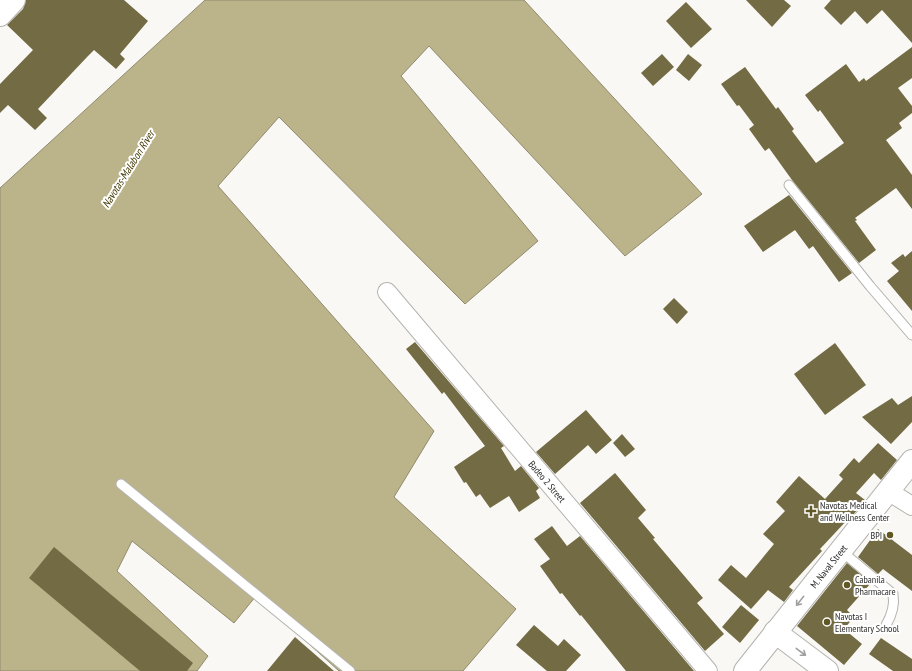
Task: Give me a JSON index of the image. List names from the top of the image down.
{
  "streets": {
    "main road": ["M. Naval Street"],
    "street": ["Badeo 2 Street"]
  },
  "one_way": ["M. Naval Street"],
  "water": ["Navotas-Malabon River"],
  "places": {
    "health": ["Navotas Medical and Wellness Center"],
    "other": ["BPI", "Cabanila Pharmacare", "Navotas I Elementary School"]
  }
}
